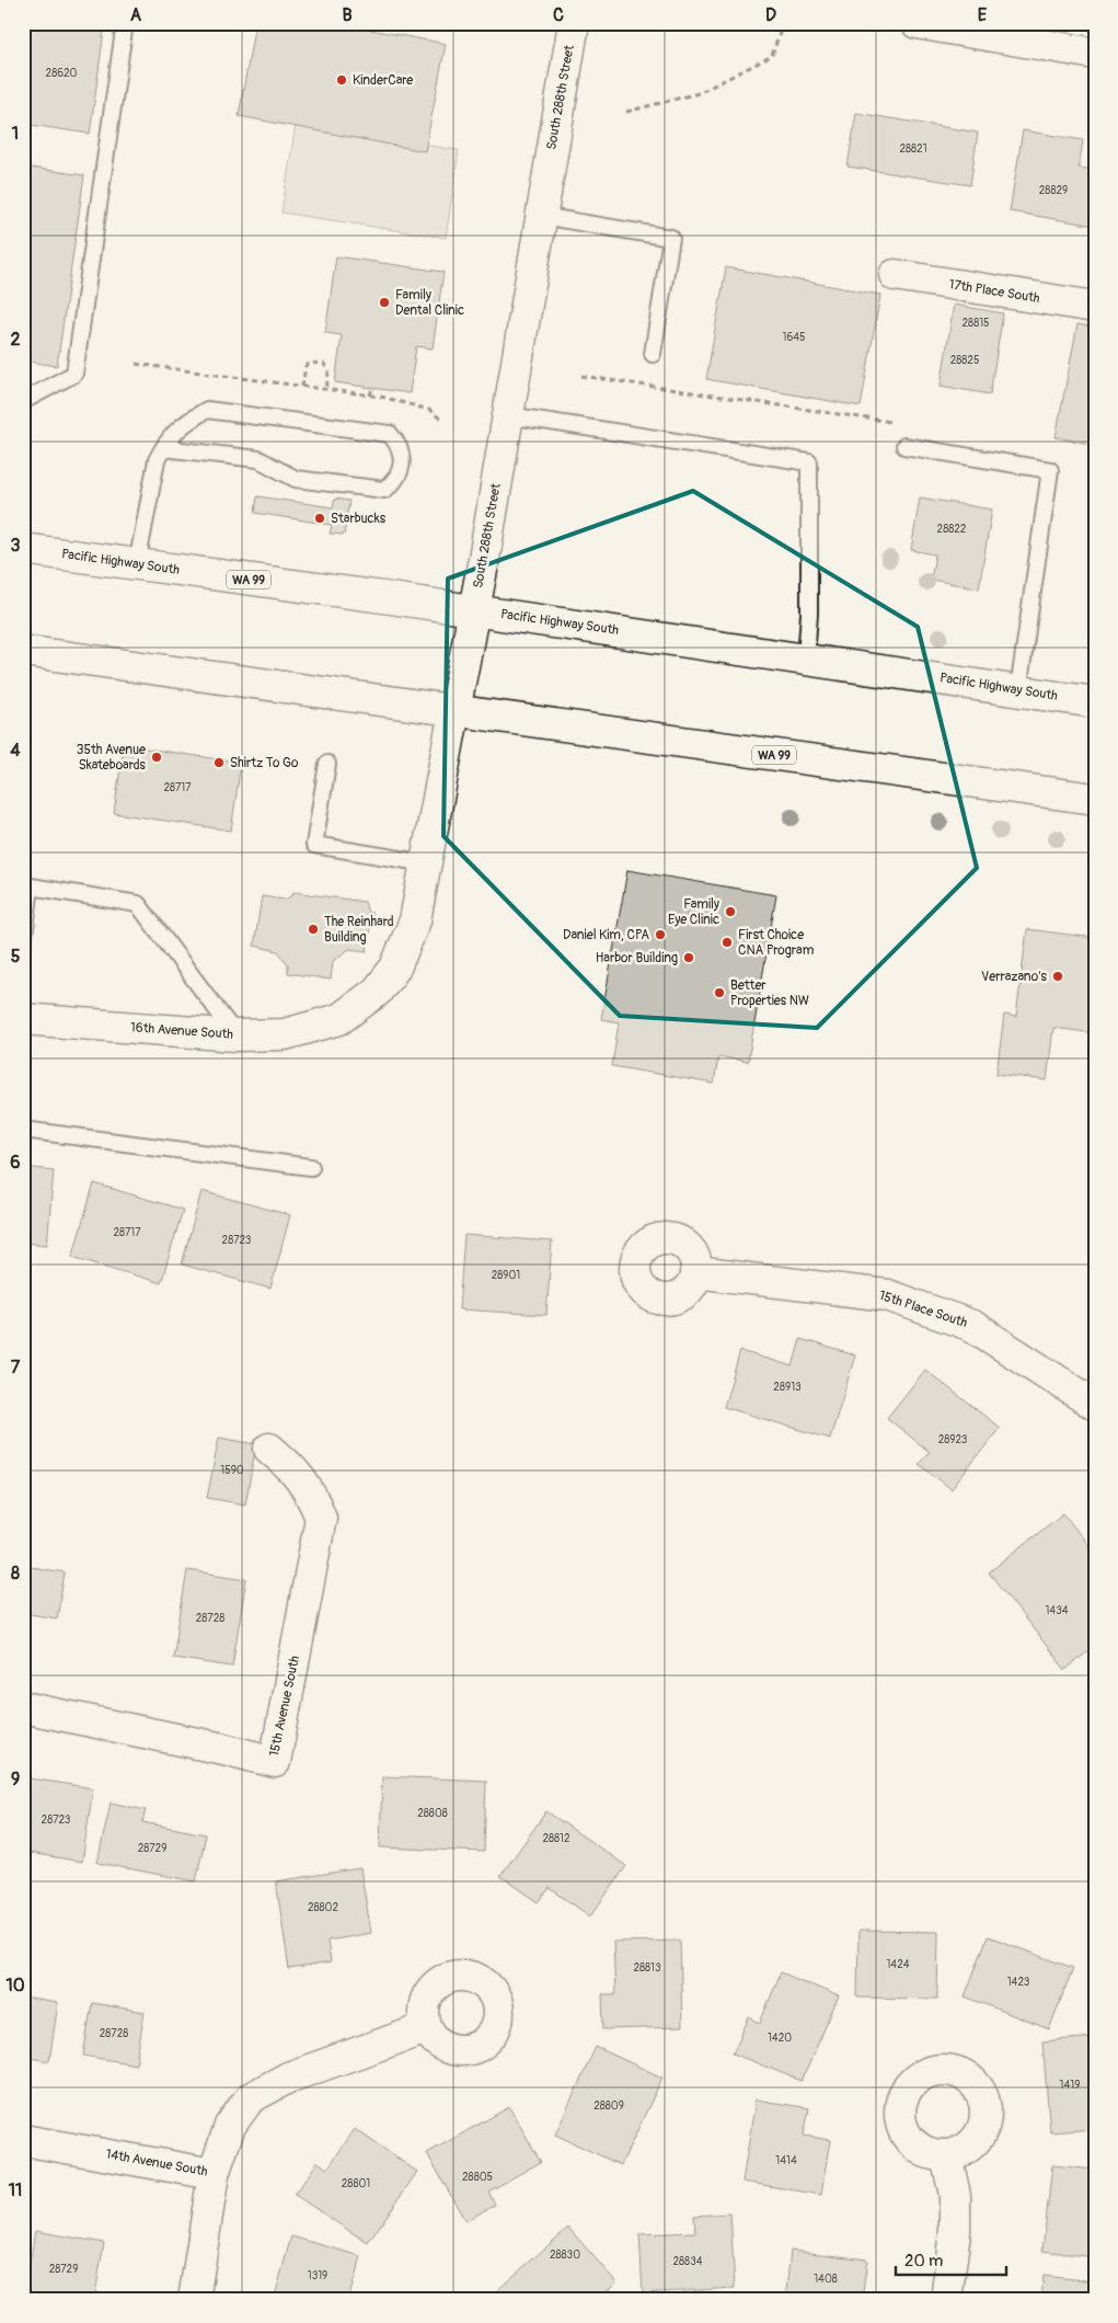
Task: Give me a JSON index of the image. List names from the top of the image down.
{
  "streets": {
    "main road": [
      "South 288th Street",
      "17th Place South",
      "Pacific Highway South",
      "WA 99",
      "16th Avenue South",
      "15th Place South",
      "15th Avenue South",
      "14th Avenue South"
    ]
  },
  "crossings": [
    ["South 288th Street", "Pacific Highway South"],
    ["South 288th Street", "WA 99"],
    ["South 288th Street", "16th Avenue South"]
  ],
  "places": [
    "KinderCare",
    "Family Dental Clinic",
    "Starbucks",
    "35th Avenue Skateboards",
    "Shirtz To Go",
    "Family Eye Clinic",
    "The Reinhard Building",
    "Daniel Kim, CPA",
    "First Choice CNA Program",
    "Harbor Building",
    "Verrazano's",
    "Better Properties NW"
  ],
  "house_numbers": [
    "28620",
    "28821",
    "28829",
    "28815",
    "1645",
    "28825",
    "28822",
    "28717",
    "28717",
    "28723",
    "28901",
    "28913",
    "28923",
    "1590",
    "1434",
    "28728",
    "28808",
    "28723",
    "28812",
    "28729",
    "28802",
    "1424",
    "28813",
    "1423",
    "28728",
    "1420",
    "1419",
    "28809",
    "1414",
    "28805",
    "28801",
    "28830",
    "28834",
    "28729",
    "1319",
    "1408"
  ],
  "scale_bar": "20 m",
  "grid": {
    "columns": [
      "A",
      "B",
      "C",
      "D",
      "E"
    ],
    "rows": [
      "1",
      "2",
      "3",
      "4",
      "5",
      "6",
      "7",
      "8",
      "9",
      "10",
      "11"
    ]
  }
}
